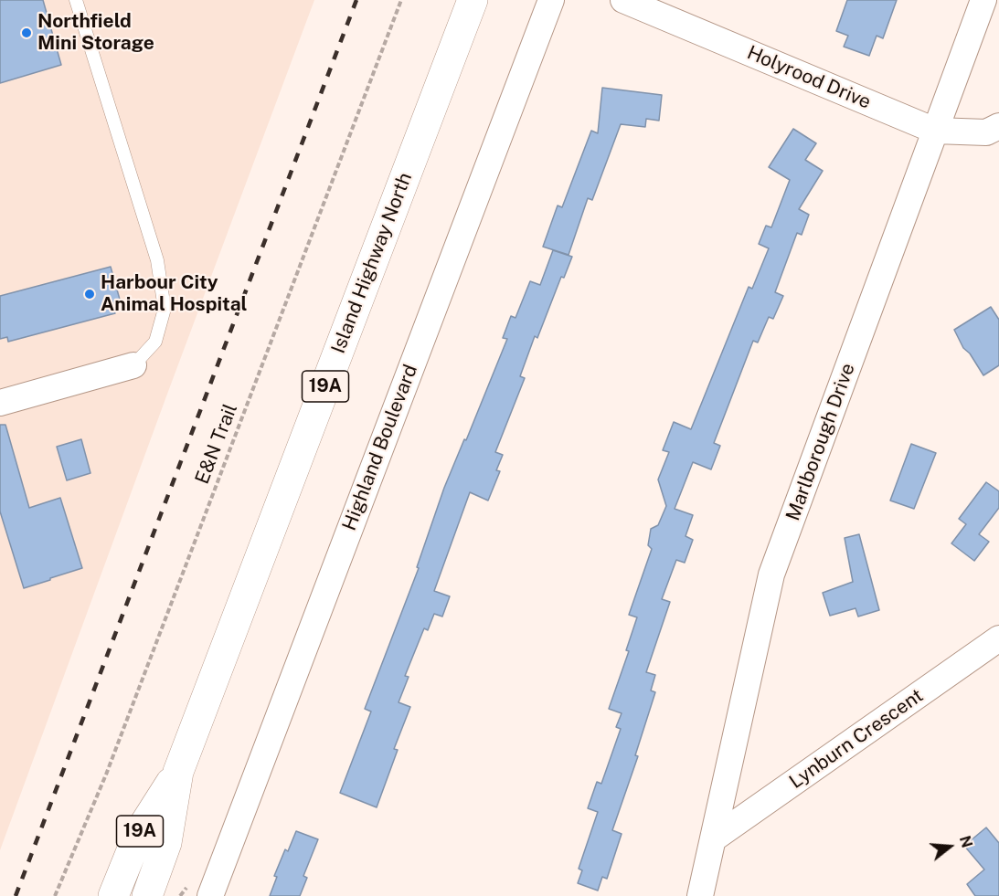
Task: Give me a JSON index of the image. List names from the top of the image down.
{
  "streets": {
    "main road": ["Island Highway North", "19A"],
    "street": [
      "Holyrood Drive",
      "Marlborough Drive",
      "Highland Boulevard",
      "Lynburn Crescent"
    ],
    "path": ["E&N Trail"]
  },
  "crossings": [
    ["Holyrood Drive", "Marlborough Drive"],
    ["Marlborough Drive", "Lynburn Crescent"]
  ],
  "places": ["Northfield Mini Storage", "Harbour City Animal Hospital"],
  "north": "right"
}
